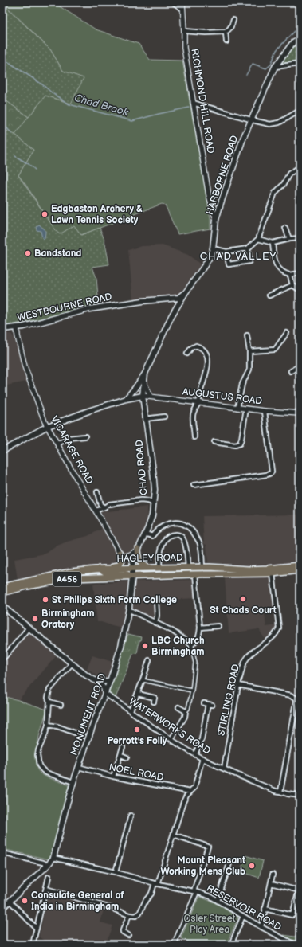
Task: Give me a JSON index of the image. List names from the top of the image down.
{
  "streets": {
    "highway": ["HAGLEY ROAD", "A456"],
    "main road": [
      "HARBORNE ROAD",
      "WESTBOURNE ROAD",
      "CHAD ROAD",
      "MONUMENT ROAD"
    ],
    "street": [
      "RICHMOND HILL ROAD",
      "AUGUSTUS ROAD",
      "VICARAGE ROAD",
      "STIRLING ROAD",
      "WATERWORKS ROAD",
      "NOEL ROAD",
      "RESERVOIR ROAD"
    ]
  },
  "crossings": [
    ["RICHMOND HILL ROAD", "HARBORNE ROAD"],
    ["HARBORNE ROAD", "WESTBOURNE ROAD"],
    ["HARBORNE ROAD", "AUGUSTUS ROAD"],
    ["HARBORNE ROAD", "CHAD ROAD"],
    ["WESTBOURNE ROAD", "VICARAGE ROAD"],
    ["AUGUSTUS ROAD", "CHAD ROAD"],
    ["CHAD ROAD", "HAGLEY ROAD"],
    ["CHAD ROAD", "MONUMENT ROAD"],
    ["HAGLEY ROAD", "STIRLING ROAD"],
    ["HAGLEY ROAD", "MONUMENT ROAD"],
    ["STIRLING ROAD", "WATERWORKS ROAD"],
    ["MONUMENT ROAD", "WATERWORKS ROAD"],
    ["MONUMENT ROAD", "NOEL ROAD"],
    ["MONUMENT ROAD", "RESERVOIR ROAD"]
  ],
  "districts": ["CHAD VALLEY"],
  "water": ["Chad Brook"],
  "parks": ["Osler Street Play Area"],
  "places": [
    "Edgbaston Archery & Lawn Tennis Society",
    "Bandstand",
    "St Chads Court",
    "St Philips Sixth Form College",
    "Birmingham Oratory",
    "LBC Church Birmingham",
    "Perrott's Folly",
    "Mount Pleasant Working Mens Club",
    "Consulate General of India in Birmingham"
  ]
}
